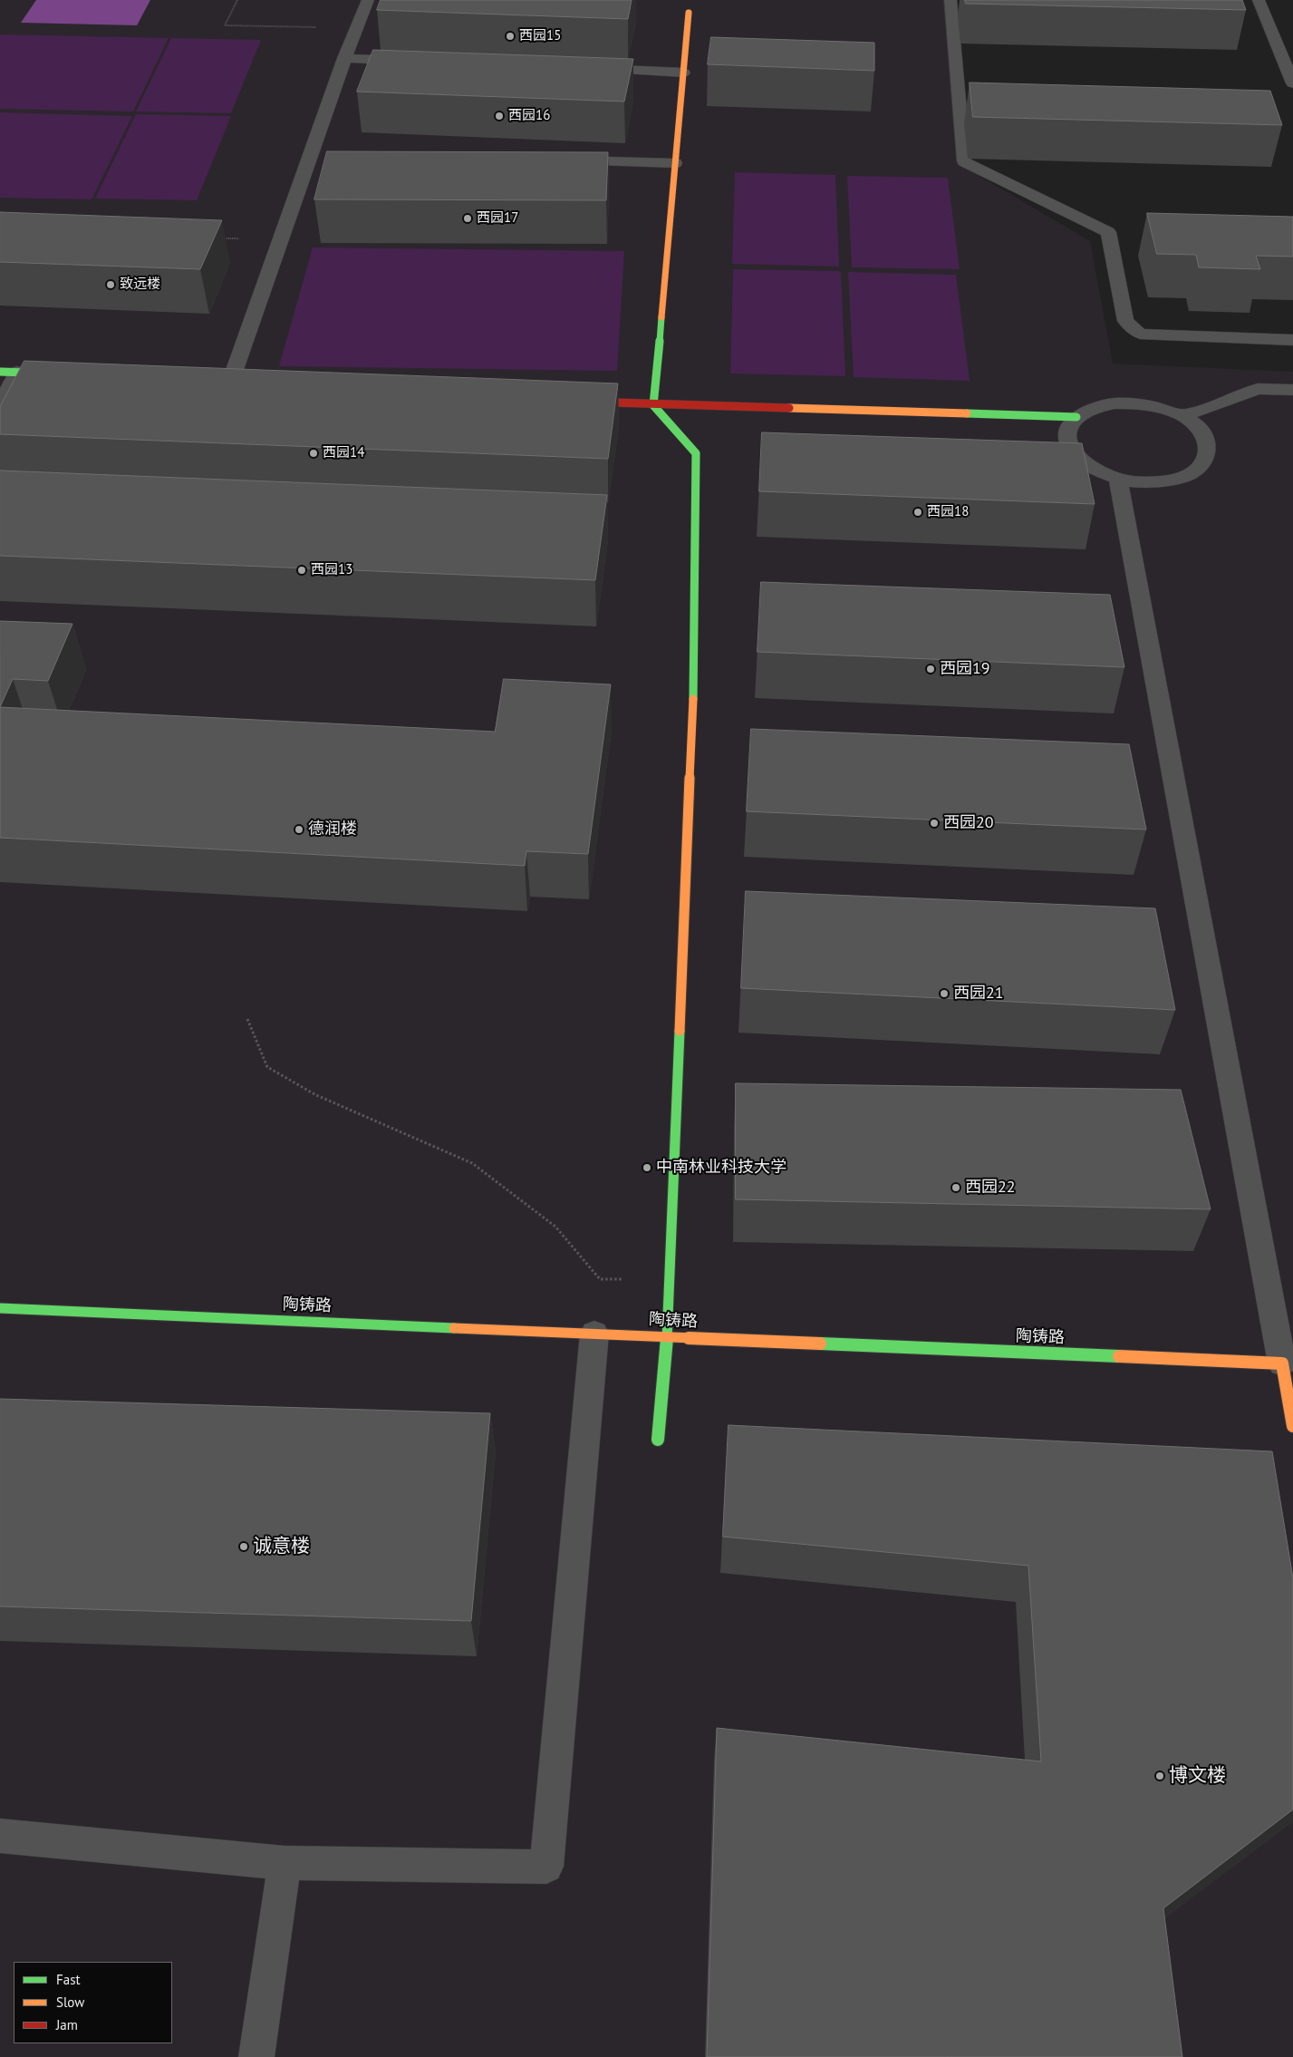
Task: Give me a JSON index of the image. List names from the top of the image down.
{
  "streets": {
    "street": ["陶铸路"]
  },
  "places": [
    "西园15",
    "西园16",
    "西园17",
    "致远楼",
    "西园14",
    "西园18",
    "西园13",
    "西园19",
    "西园20",
    "德润楼",
    "西园21",
    "中南林业科技大学",
    "西园22",
    "诚意楼",
    "博文楼"
  ],
  "legend": ["Fast", "Slow", "Jam"]
}
